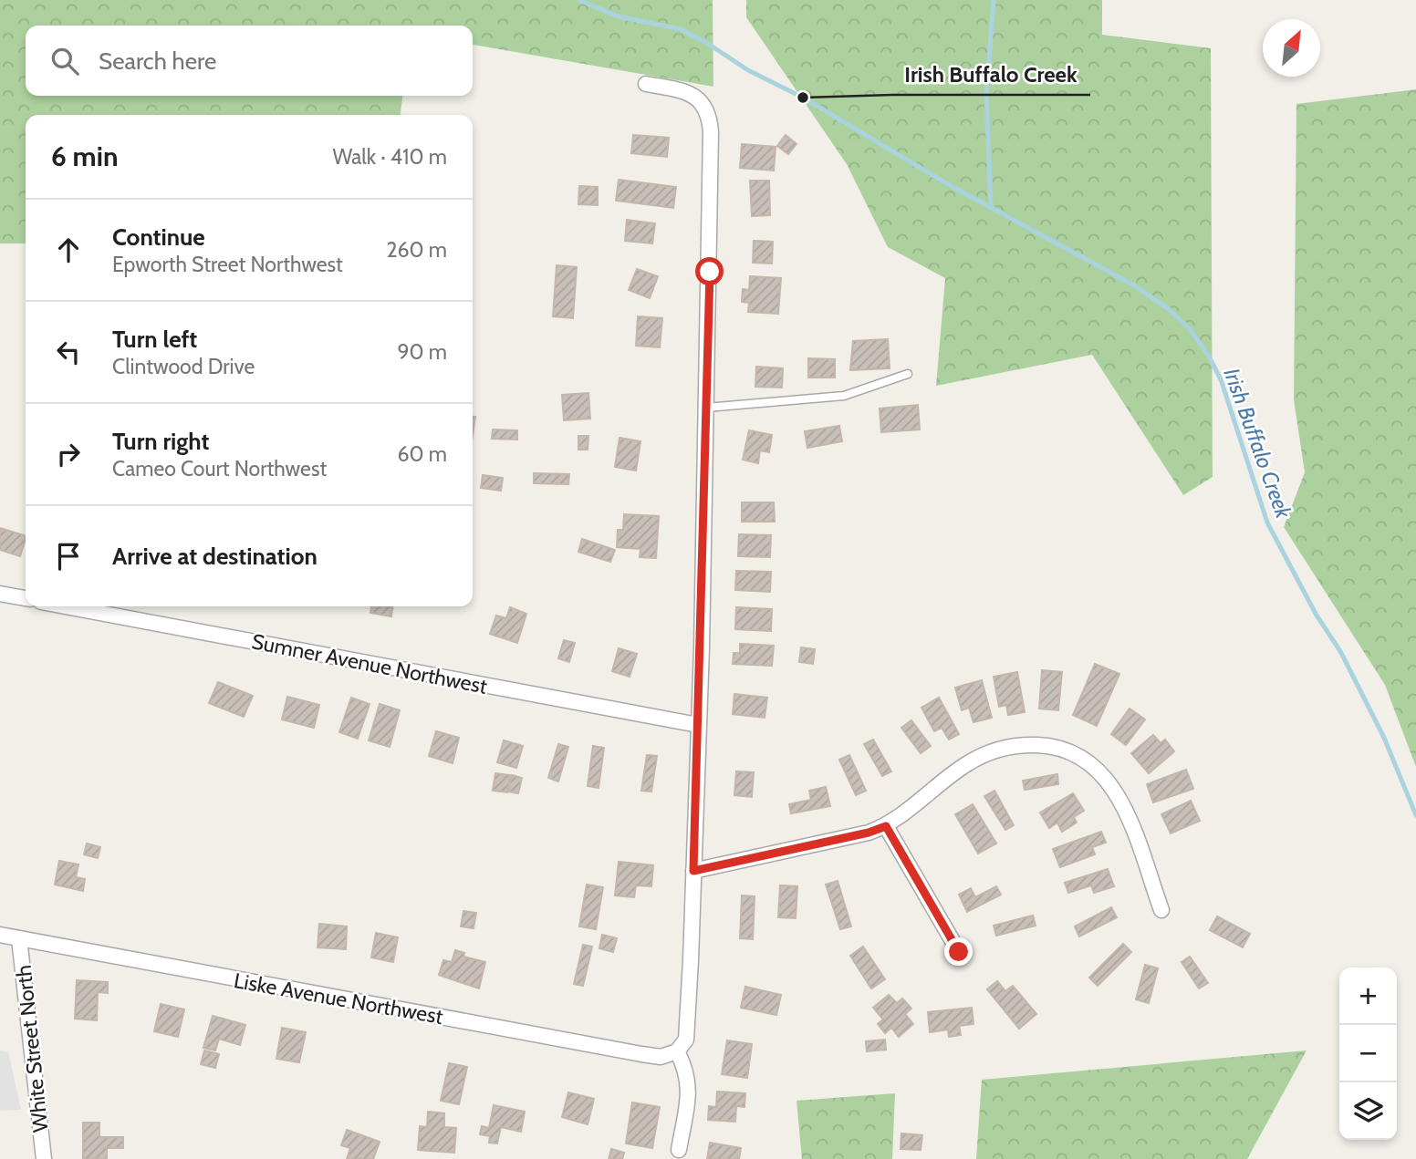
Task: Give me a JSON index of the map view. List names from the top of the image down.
{
  "streets": {
    "street": ["Sumner Avenue Northwest", "Liske Avenue Northwest", "White Street North"]
  },
  "crossings": [
    ["Liske Avenue Northwest", "White Street North"]
  ],
  "water": ["Irish Buffalo Creek"],
  "places": ["Irish Buffalo Creek"],
  "north": "top right",
  "page": {
    "search": "Search here",
    "heading": ["6 min", "Walk · 410 m"],
    "list": [
      ["Continue", "Epworth Street Northwest", "260 m"],
      ["Turn left", "Clintwood Drive", "90 m"],
      ["Turn right", "Cameo Court Northwest", "60 m"],
      "Arrive at destination"
    ],
    "map_buttons": ["+", "−"]
  }
}
